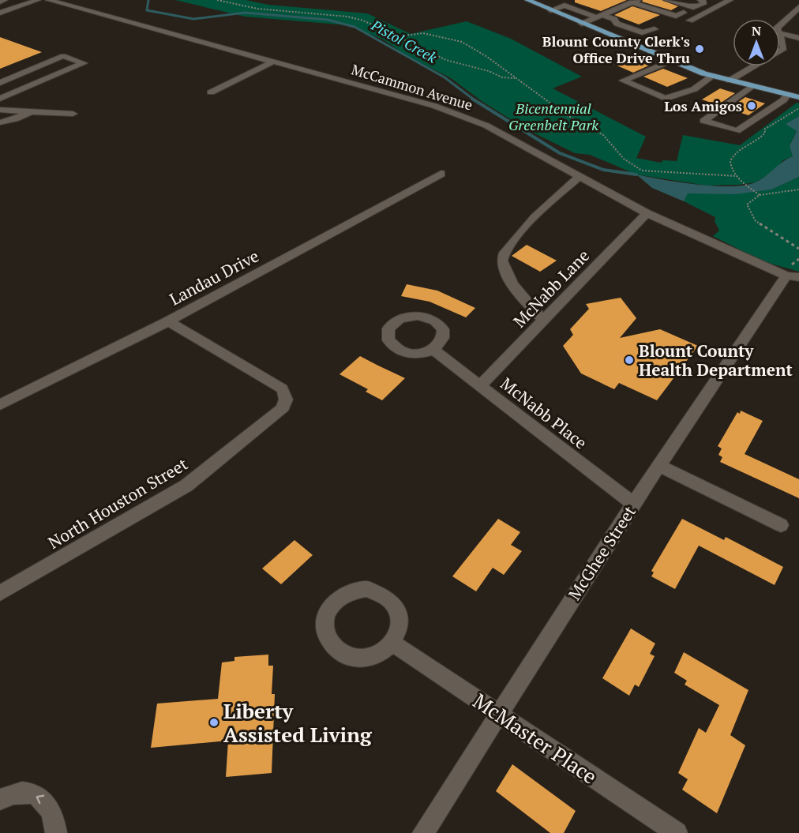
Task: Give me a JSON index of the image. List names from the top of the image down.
{
  "streets": {
    "street": [
      "McCammon Avenue",
      "Landau Drive",
      "McNabb Lane",
      "McNabb Place",
      "North Houston Street",
      "McGhee Street",
      "McMaster Place"
    ]
  },
  "crossings": [
    ["McCammon Avenue", "McNabb Lane"],
    ["McCammon Avenue", "McGhee Street"],
    ["Landau Drive", "North Houston Street"],
    ["McNabb Lane", "McNabb Place"],
    ["McNabb Place", "McGhee Street"],
    ["McGhee Street", "McMaster Place"]
  ],
  "water": ["Pistol Creek"],
  "parks": ["Bicentennial Greenbelt Park"],
  "places": [
    "Blount County Clerk's Office Drive Thru",
    "Los Amigos",
    "Blount County Health Department",
    "Liberty Assisted Living"
  ],
  "north": "top"
}
